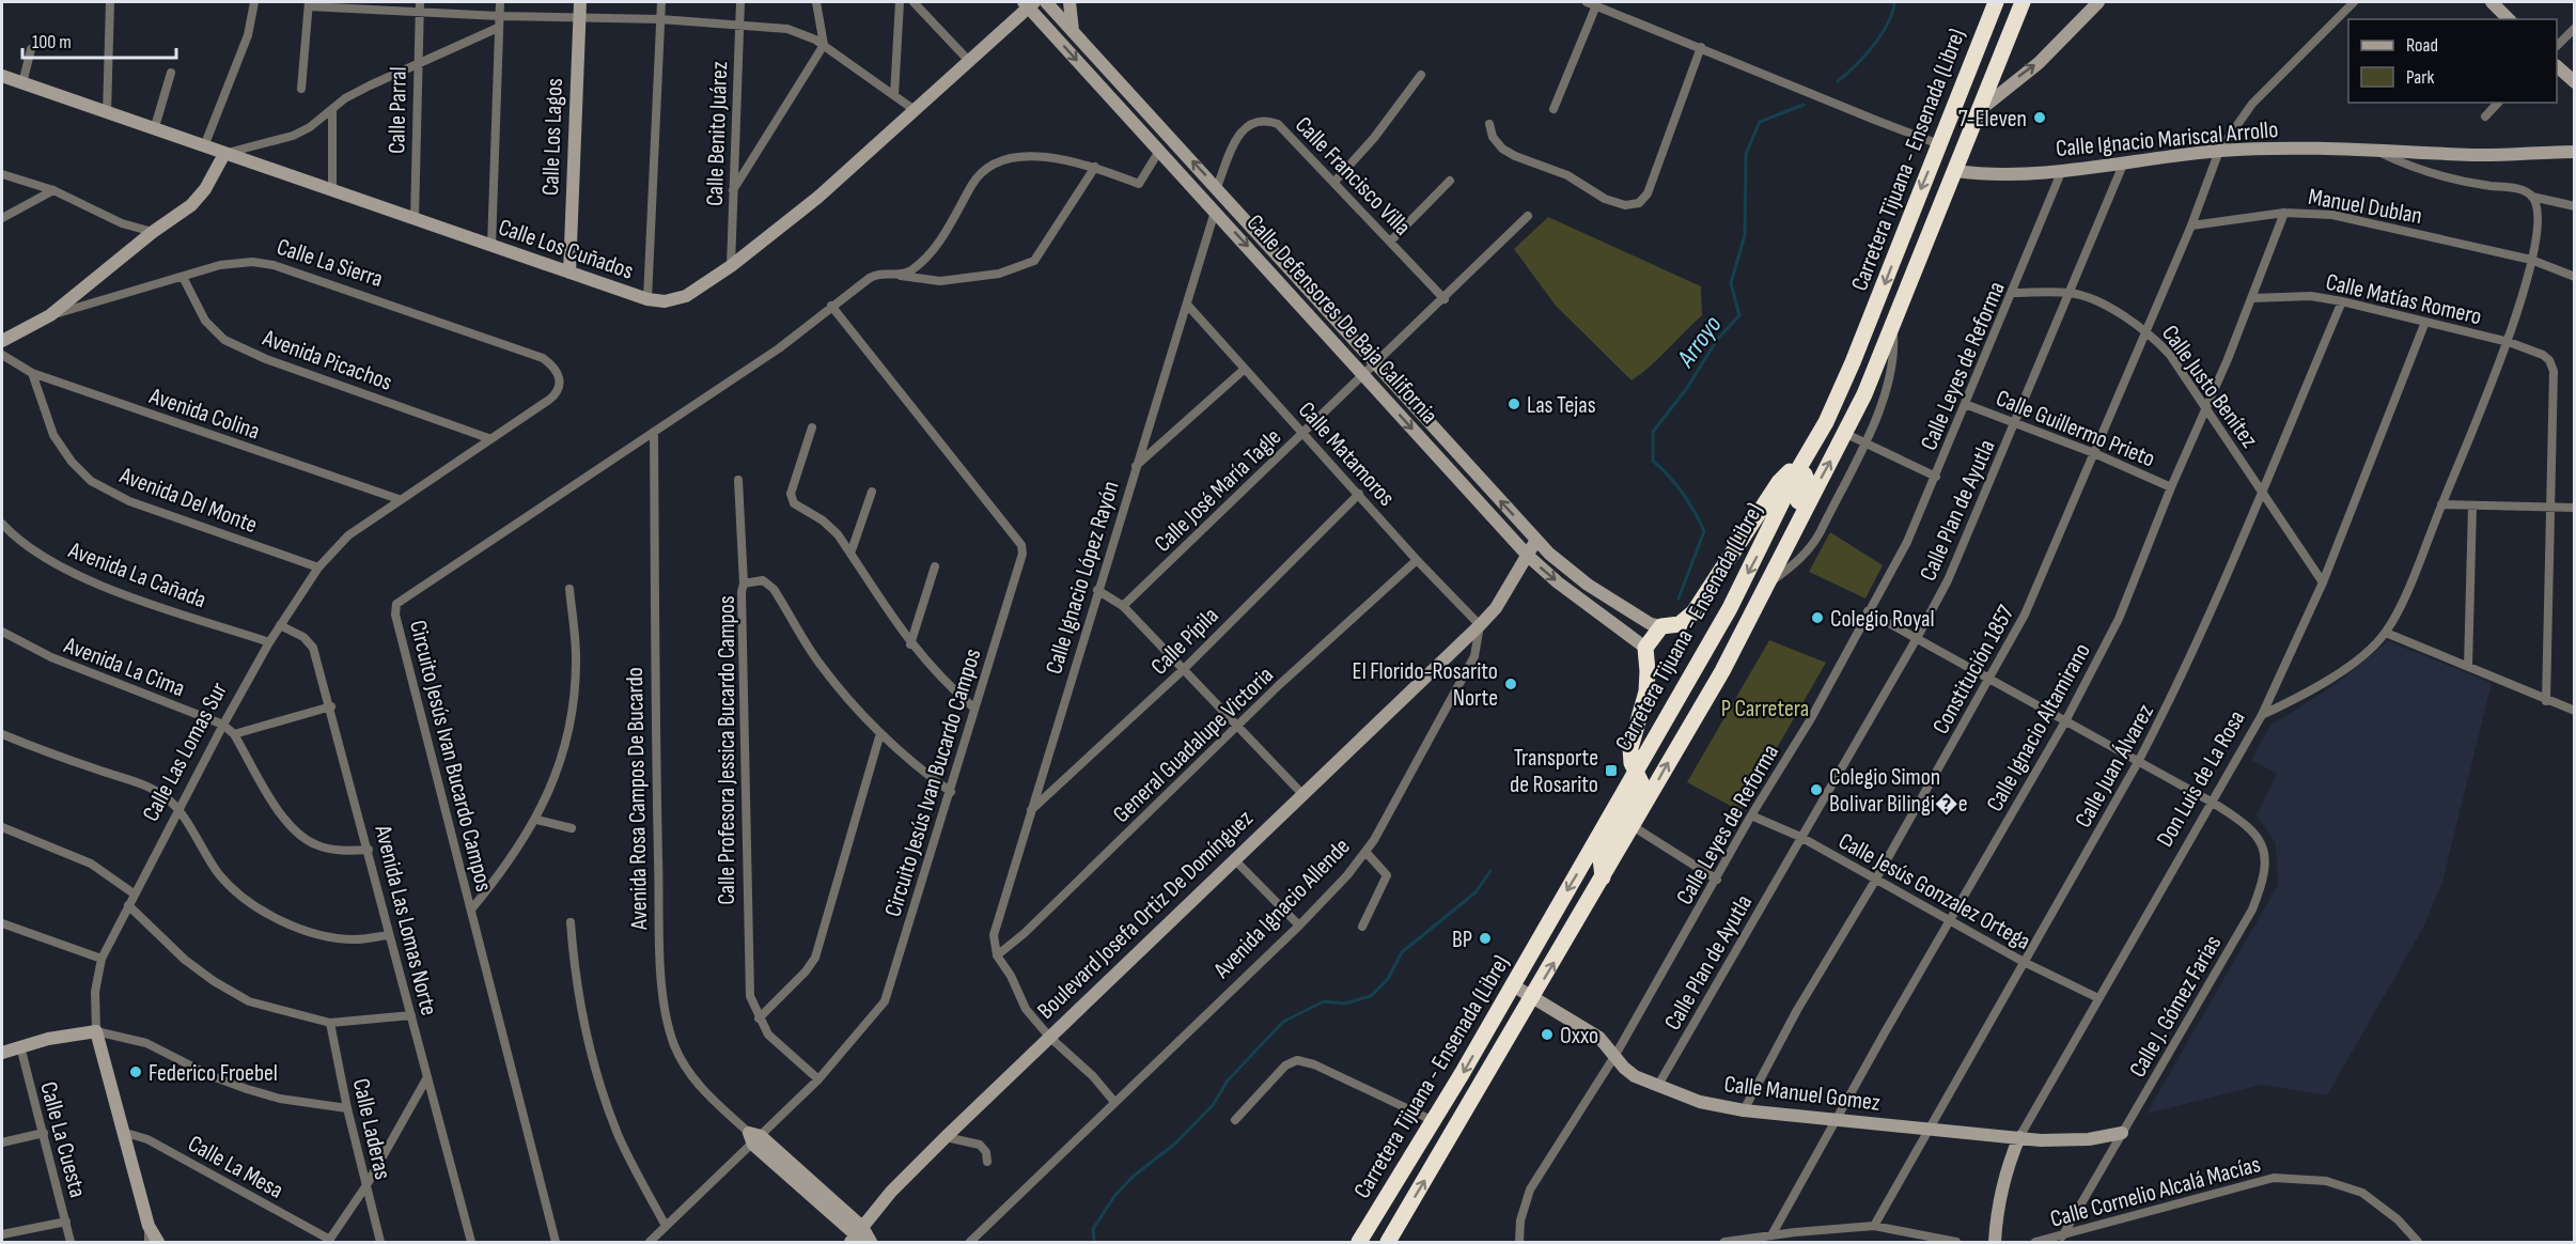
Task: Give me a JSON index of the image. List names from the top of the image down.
{
  "streets": {
    "highway": ["Carretera Tijuana - Ensenada (Libre)"],
    "street": [
      "Calle Parral",
      "Calle Benito Juárez",
      "Calle Los Lagos",
      "Calle Ignacio Mariscal Arrollo",
      "Calle Francisco Villa",
      "Manuel Dublan",
      "Calle Los Cuñados",
      "Calle La Sierra",
      "Calle Matías Romero",
      "Calle Defensores De Baja California",
      "Avenida Picachos",
      "Calle Leyes de Reforma",
      "Calle Justo Benítez",
      "Avenida Colina",
      "Calle Guillermo Prieto",
      "Calle Matamoros",
      "Calle José María Tagle",
      "Avenida Del Monte",
      "Calle Plan de Ayutla",
      "Avenida La Cañada",
      "Calle Ignacio López Rayón",
      "Calle Pípila",
      "Avenida La Cima",
      "Constitución 1857",
      "Calle Ignacio Altamirano",
      "General Guadalupe Victoria",
      "Calle Profesora Jessica Bucardo Campos",
      "Calle Las Lomas Sur",
      "Circuito Jesús Ivan Bucardo Campos",
      "Calle Juan Álvarez",
      "Don Luis de La Rosa",
      "Avenida Rosa Campos De Bucardo",
      "Calle Jesús Gonzalez Ortega",
      "Avenida Ignacio Allende",
      "Boulevard Josefa Ortiz De Domínguez",
      "Avenida Las Lomas Norte",
      "Calle J. Gómez Farias",
      "Calle Manuel Gomez",
      "Calle Laderas",
      "Calle La Cuesta",
      "Calle La Mesa",
      "Calle Cornelio Alcalá Macías"
    ]
  },
  "crossings": [
    ["Calle Parral", "Calle Los Cuñados"],
    ["Calle Benito Juárez", "Calle Los Cuñados"],
    ["Calle Los Lagos", "Calle Los Cuñados"],
    ["Calle Ignacio Mariscal Arrollo", "Carretera Tijuana - Ensenada (Libre)"],
    ["Calle Ignacio Mariscal Arrollo", "Manuel Dublan"],
    ["Calle Ignacio Mariscal Arrollo", "Calle Leyes de Reforma"],
    ["Calle Ignacio Mariscal Arrollo", "Calle Plan de Ayutla"],
    ["Calle Ignacio Mariscal Arrollo", "Constitución 1857"],
    ["Carretera Tijuana - Ensenada (Libre)", "Calle Manuel Gomez"],
    ["Calle Francisco Villa", "Calle Defensores De Baja California"],
    ["Manuel Dublan", "Constitución 1857"],
    ["Manuel Dublan", "Calle Ignacio Altamirano"],
    ["Calle Los Cuñados", "Calle La Sierra"],
    ["Calle Los Cuñados", "Calle Defensores De Baja California"],
    ["Calle La Sierra", "Avenida Picachos"],
    ["Calle La Sierra", "Calle Las Lomas Sur"],
    ["Calle Matías Romero", "Calle Ignacio Altamirano"],
    ["Calle Matías Romero", "Calle Juan Álvarez"],
    ["Calle Matías Romero", "Don Luis de La Rosa"],
    ["Calle Defensores De Baja California", "Calle José María Tagle"],
    ["Calle Defensores De Baja California", "Calle Ignacio López Rayón"],
    ["Calle Defensores De Baja California", "Avenida Ignacio Allende"],
    ["Avenida Picachos", "Calle Las Lomas Sur"],
    ["Calle Leyes de Reforma", "Calle Justo Benítez"],
    ["Calle Leyes de Reforma", "Calle Guillermo Prieto"],
    ["Calle Leyes de Reforma", "Calle Jesús Gonzalez Ortega"],
    ["Calle Leyes de Reforma", "Calle J. Gómez Farias"],
    ["Calle Leyes de Reforma", "Calle Manuel Gomez"],
    ["Calle Justo Benítez", "Calle Plan de Ayutla"],
    ["Calle Justo Benítez", "Constitución 1857"],
    ["Calle Justo Benítez", "Calle Ignacio Altamirano"],
    ["Calle Justo Benítez", "Calle Juan Álvarez"],
    ["Calle Justo Benítez", "Don Luis de La Rosa"],
    ["Avenida Colina", "Avenida Del Monte"],
    ["Avenida Colina", "Calle Las Lomas Sur"],
    ["Calle Guillermo Prieto", "Calle Plan de Ayutla"],
    ["Calle Guillermo Prieto", "Constitución 1857"],
    ["Calle Guillermo Prieto", "Calle Ignacio Altamirano"],
    ["Calle Matamoros", "Calle José María Tagle"],
    ["Calle Matamoros", "Calle Ignacio López Rayón"],
    ["Calle Matamoros", "Calle Pípila"],
    ["Calle Matamoros", "General Guadalupe Victoria"],
    ["Calle Matamoros", "Avenida Ignacio Allende"],
    ["Calle Matamoros", "Boulevard Josefa Ortiz De Domínguez"],
    ["Avenida Del Monte", "Calle Las Lomas Sur"],
    ["Calle Plan de Ayutla", "Calle Jesús Gonzalez Ortega"],
    ["Calle Plan de Ayutla", "Calle J. Gómez Farias"],
    ["Calle Plan de Ayutla", "Calle Manuel Gomez"],
    ["Avenida La Cañada", "Calle Las Lomas Sur"],
    ["Calle Ignacio López Rayón", "Calle Pípila"],
    ["Calle Ignacio López Rayón", "General Guadalupe Victoria"],
    ["Avenida La Cima", "Calle Las Lomas Sur"],
    ["Avenida La Cima", "Avenida Las Lomas Norte"],
    ["Constitución 1857", "Calle Jesús Gonzalez Ortega"],
    ["Constitución 1857", "Calle J. Gómez Farias"],
    ["Constitución 1857", "Calle Manuel Gomez"],
    ["Calle Ignacio Altamirano", "Calle Jesús Gonzalez Ortega"],
    ["Calle Ignacio Altamirano", "Calle J. Gómez Farias"],
    ["Calle Ignacio Altamirano", "Calle Manuel Gomez"],
    ["Calle Profesora Jessica Bucardo Campos", "Circuito Jesús Ivan Bucardo Campos"],
    ["Calle Las Lomas Sur", "Avenida Las Lomas Norte"],
    ["Calle Las Lomas Sur", "Calle La Mesa"],
    ["Circuito Jesús Ivan Bucardo Campos", "Avenida Rosa Campos De Bucardo"],
    ["Calle Juan Álvarez", "Calle Jesús Gonzalez Ortega"],
    ["Calle Juan Álvarez", "Calle J. Gómez Farias"],
    ["Calle Juan Álvarez", "Calle Manuel Gomez"],
    ["Don Luis de La Rosa", "Calle Jesús Gonzalez Ortega"],
    ["Don Luis de La Rosa", "Calle J. Gómez Farias"],
    ["Don Luis de La Rosa", "Calle Manuel Gomez"],
    ["Avenida Rosa Campos De Bucardo", "Boulevard Josefa Ortiz De Domínguez"],
    ["Avenida Ignacio Allende", "Boulevard Josefa Ortiz De Domínguez"],
    ["Calle J. Gómez Farias", "Calle Manuel Gomez"],
    ["Calle J. Gómez Farias", "Calle Cornelio Alcalá Macías"]
  ],
  "water": ["Arroyo"],
  "parks": ["P Carretera"],
  "places": {
    "other": [
      "7-Eleven",
      "Las Tejas",
      "Colegio Royal",
      "El Florido-Rosarito Norte",
      "Colegio Simon Bolivar Bilingi�e",
      "BP",
      "Oxxo",
      "Federico Froebel"
    ],
    "transit": ["Transporte de Rosarito"]
  },
  "legend": ["Road", "Park"],
  "scale_bar": "100 m"
}
